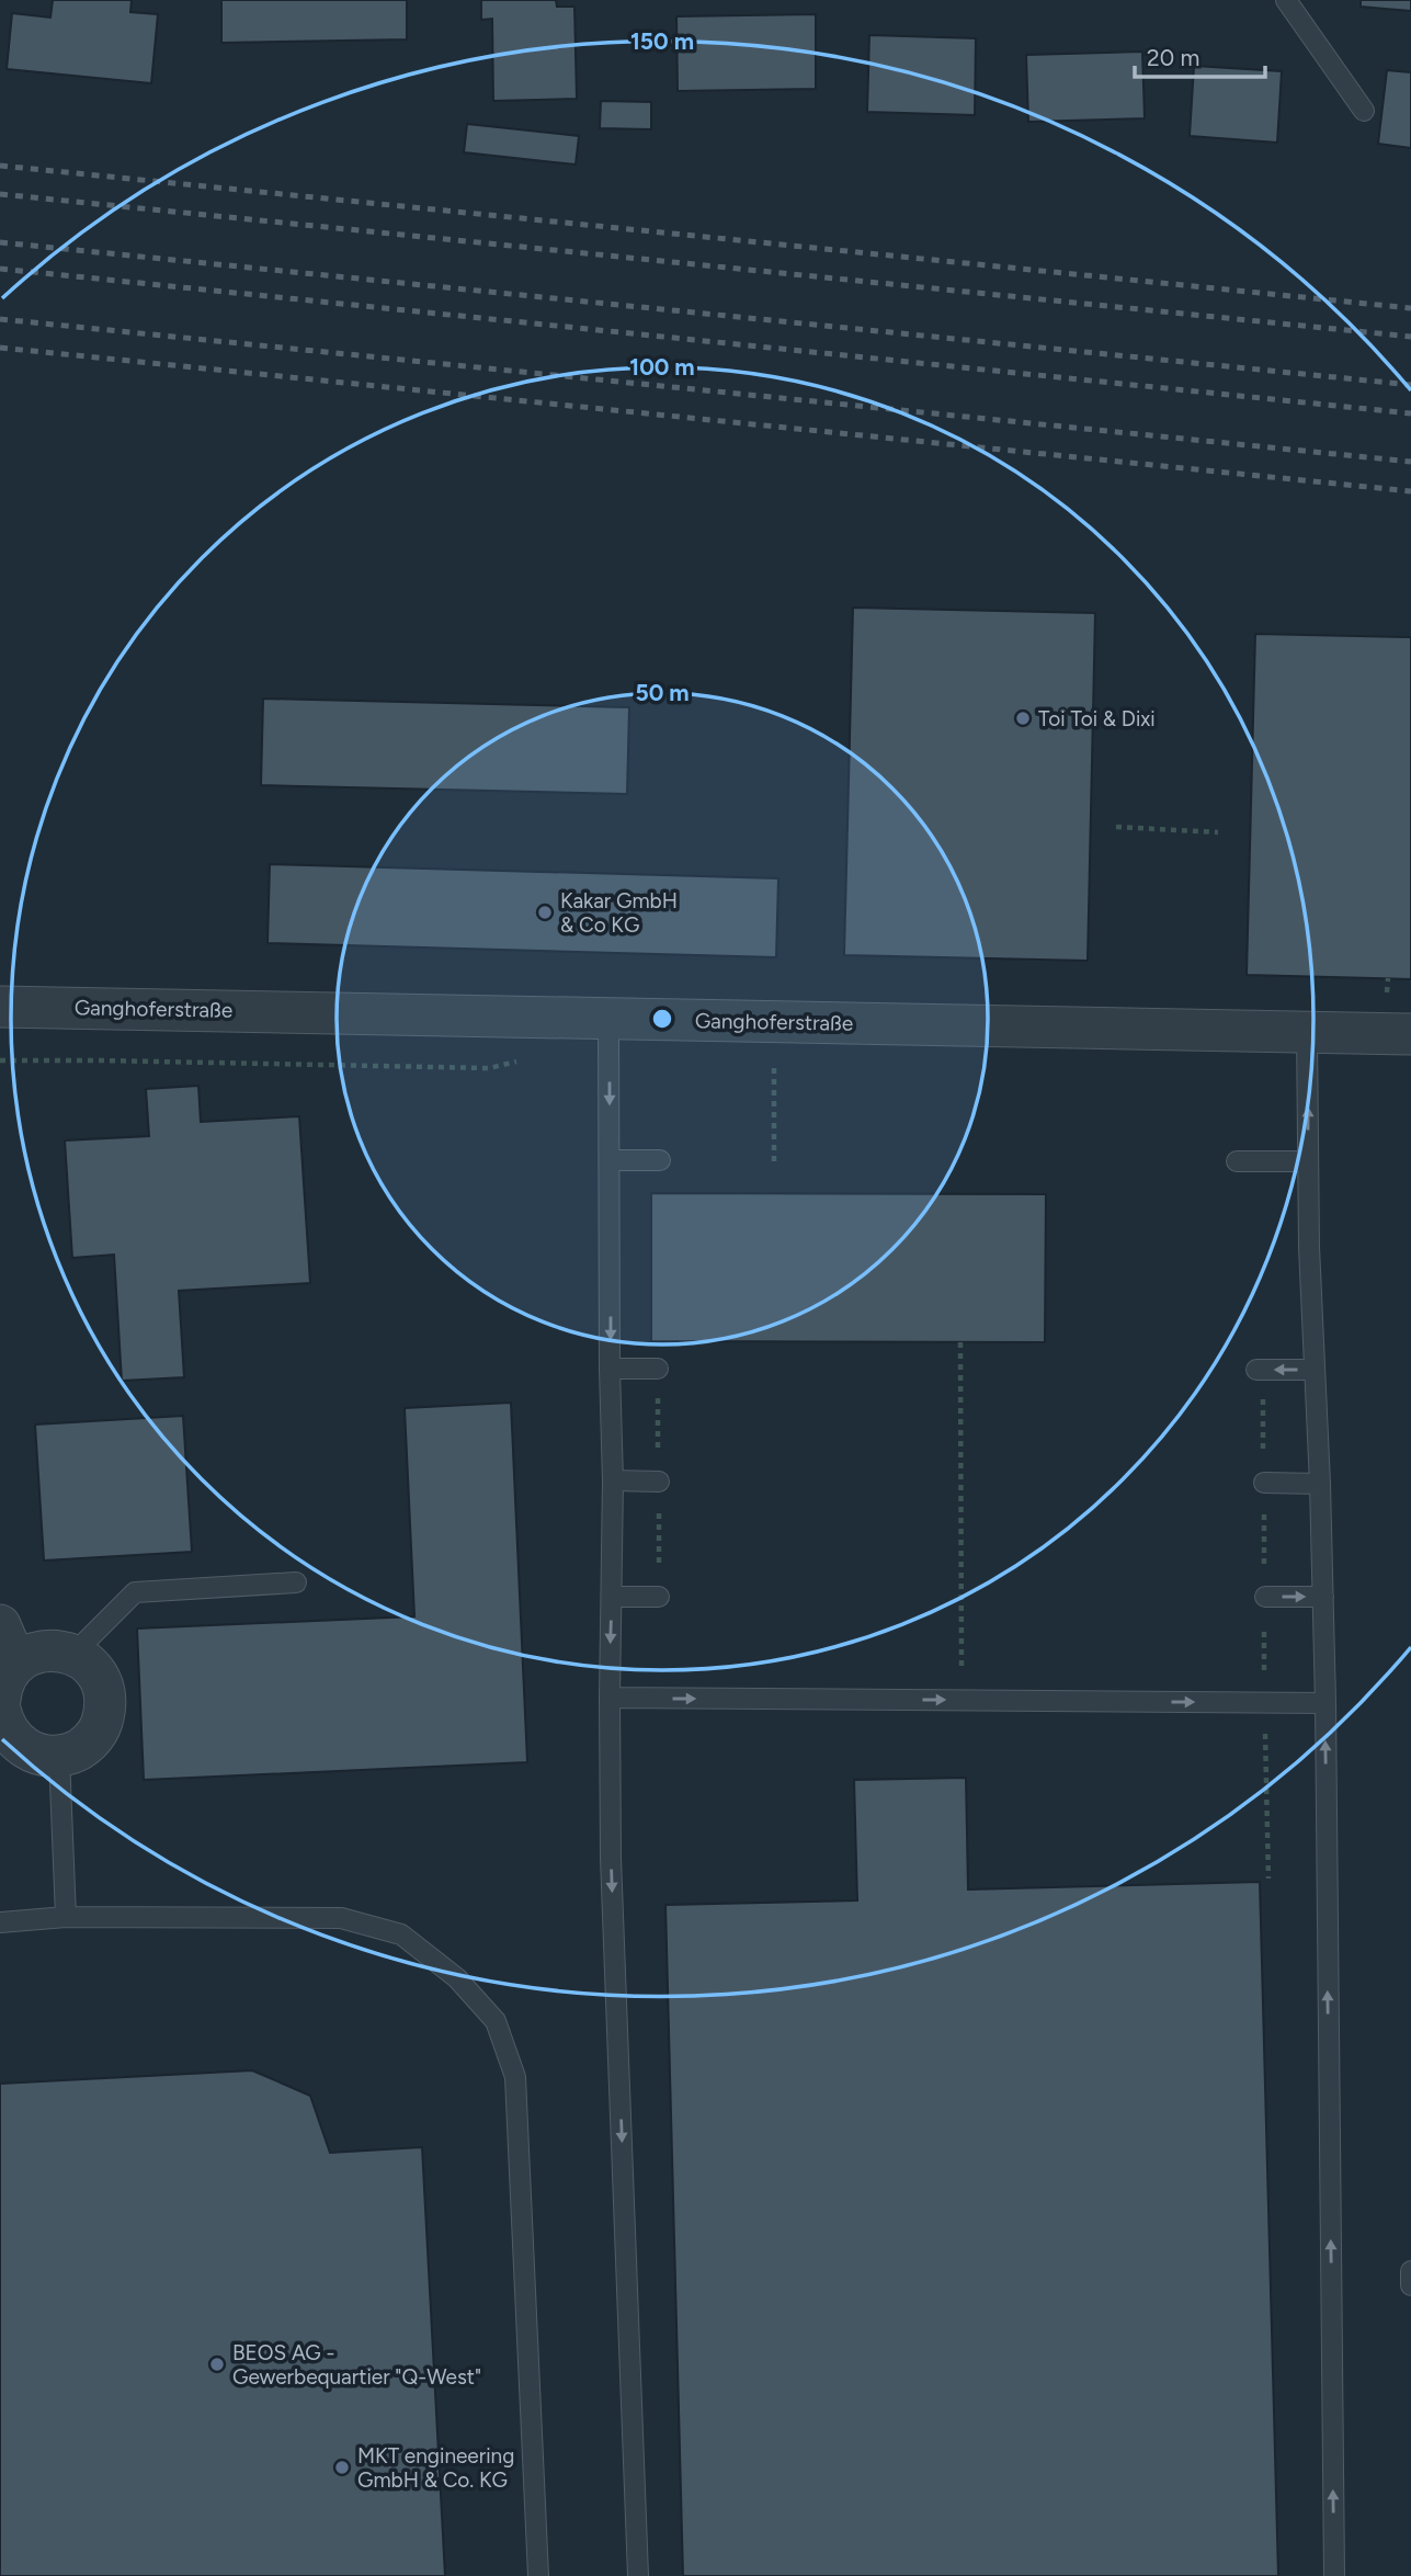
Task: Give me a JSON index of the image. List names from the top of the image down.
{
  "streets": {
    "street": ["Ganghoferstraße"]
  },
  "places": [
    "Toi Toi & Dixi",
    "Kakar GmbH & Co KG",
    "BEOS AG - Gewerbequartier \"Q-West\"",
    "MKT engineering GmbH & Co. KG"
  ],
  "scale_bar": "20 m",
  "rings": ["150 m", "100 m", "50 m"]
}
